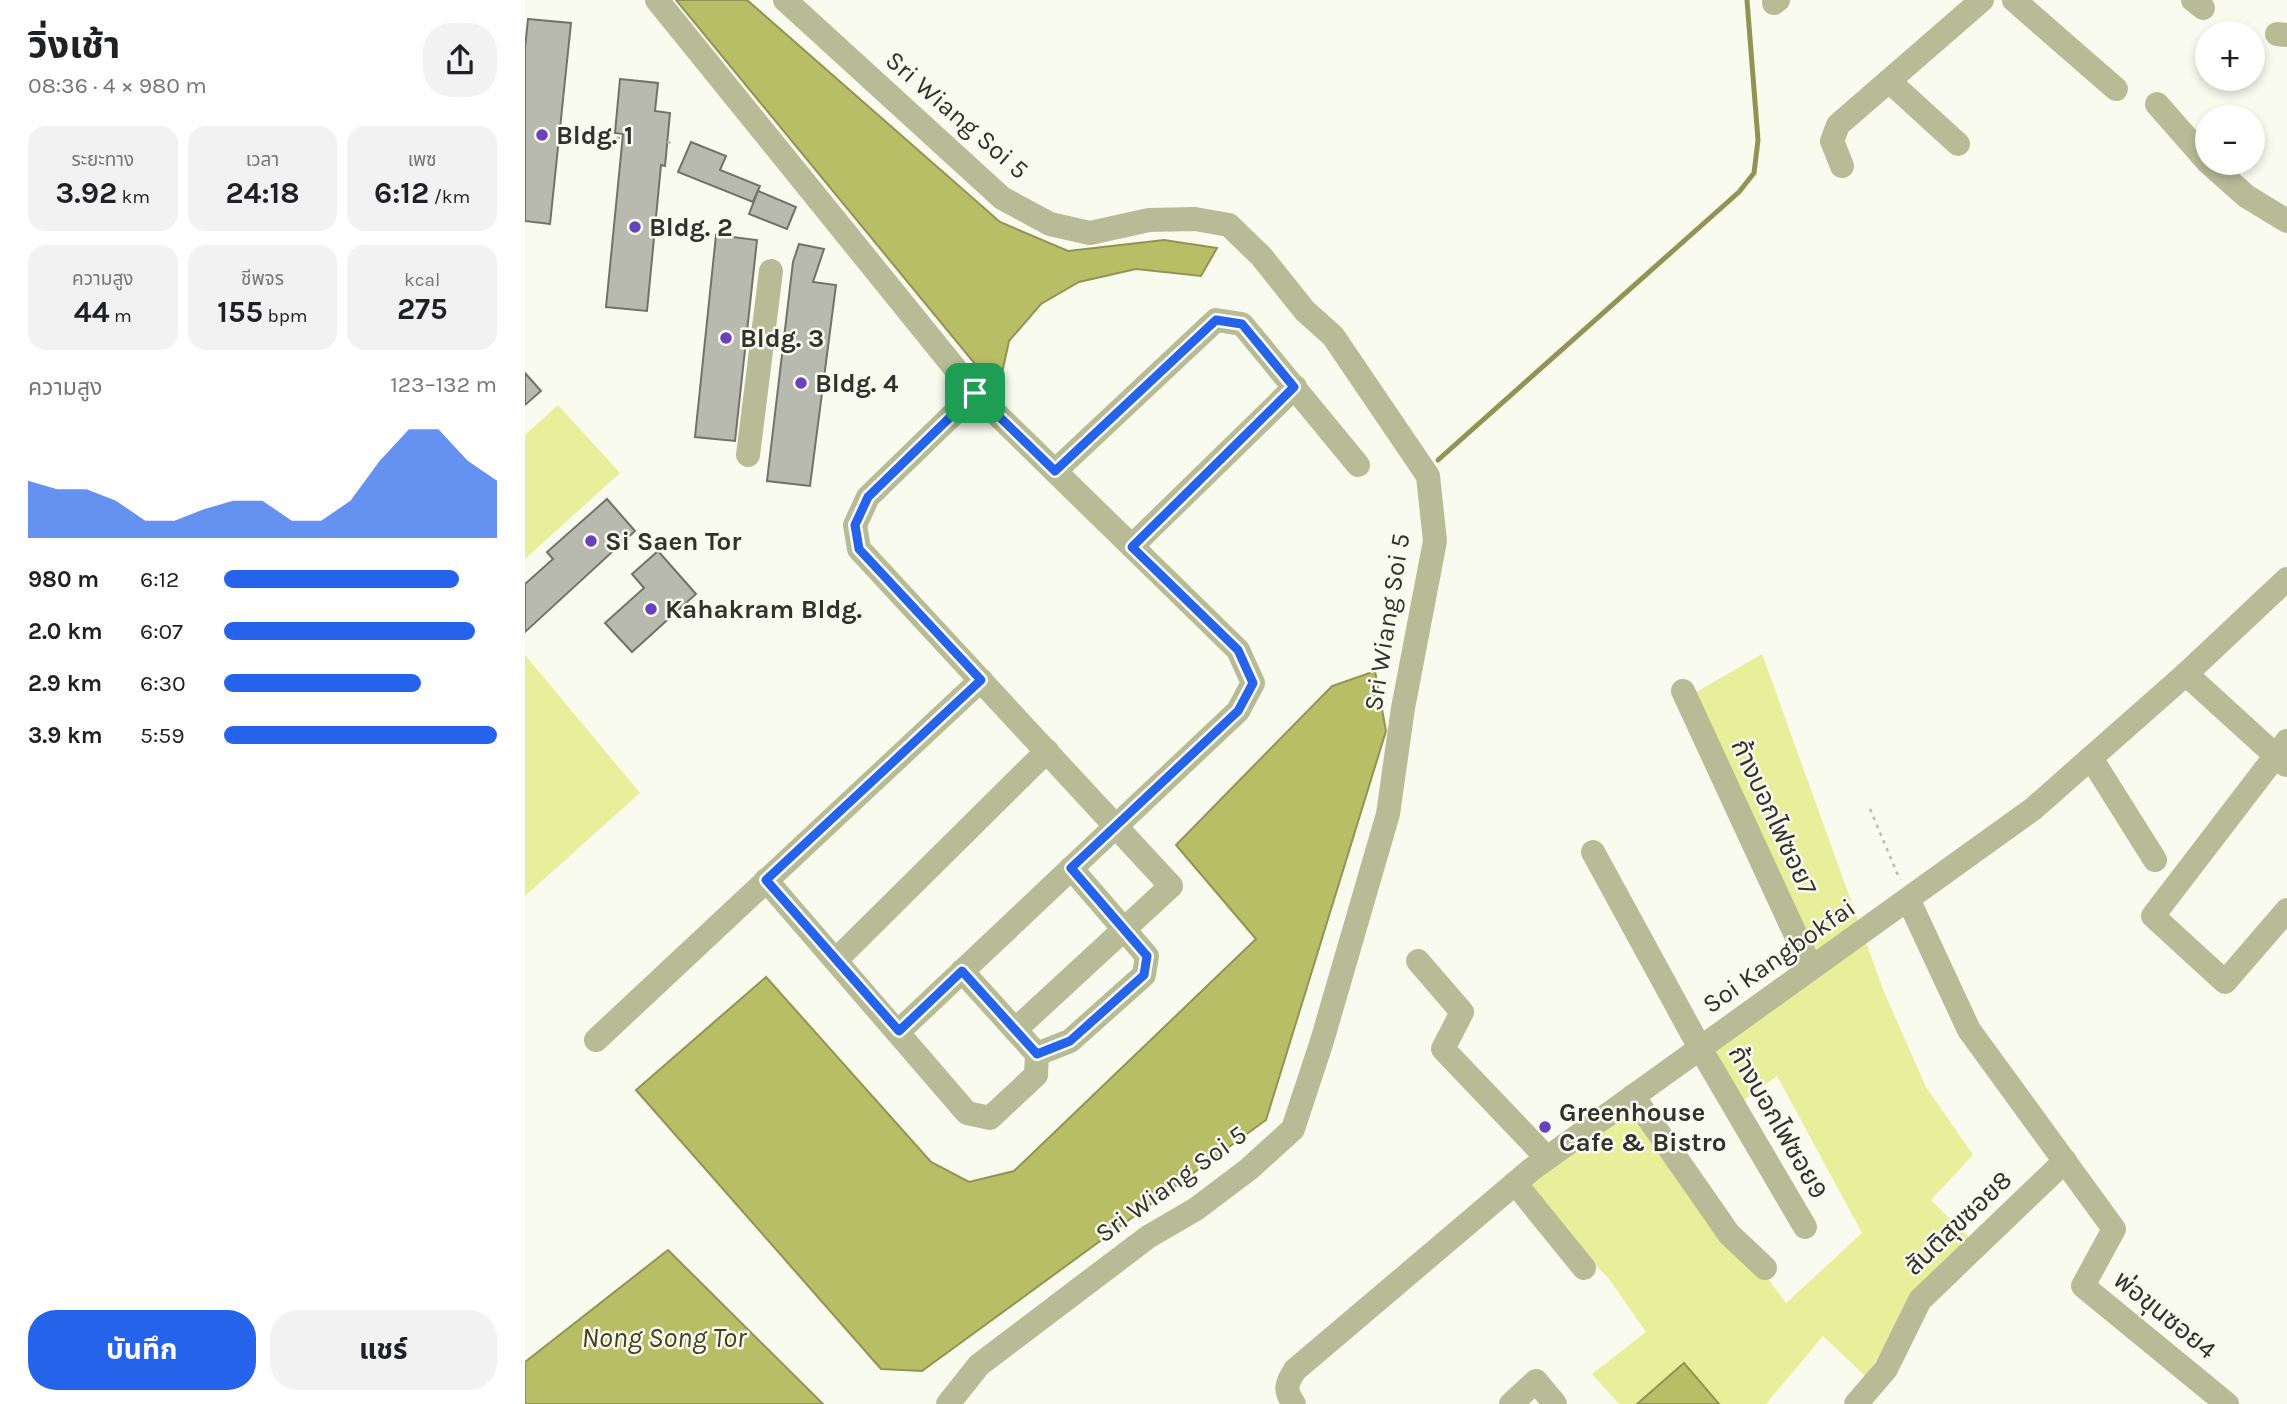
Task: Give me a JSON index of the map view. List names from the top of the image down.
{
  "streets": {
    "street": [
      "Sri Wiang Soi 5",
      "ก้างบอกไฟซอย7",
      "Soi Kangbokfai",
      "ก้างบอกไฟซอย9",
      "สันติสุขซอย8",
      "พ่อขุนซอย4"
    ]
  },
  "crossings": [
    ["ก้างบอกไฟซอย7", "Soi Kangbokfai"],
    ["Soi Kangbokfai", "ก้างบอกไฟซอย9"],
    ["สันติสุขซอย8", "พ่อขุนซอย4"]
  ],
  "water": ["Nong Song Tor"],
  "places": [
    "Bldg. 1",
    "Bldg. 2",
    "Bldg. 3",
    "Bldg. 4",
    "Si Saen Tor",
    "Kahakram Bldg.",
    "Greenhouse Cafe & Bistro"
  ],
  "page": {
    "heading": ["วิ่งเช้า", "08:36 · 4 × 980 m"],
    "map_buttons": ["+", "−"],
    "stats": [
      ["ระยะทาง", "3.92 km"],
      ["เวลา", "24:18"],
      ["เพซ", "6:12 /km"],
      ["ความสูง", "44 m"],
      ["ชีพจร", "155 bpm"],
      ["kcal", "275"]
    ],
    "chart": ["ความสูง", "123–132 m"],
    "list": [
      {
        "name": "980 m",
        "note": "6:12"
      },
      {
        "name": "2.0 km",
        "note": "6:07"
      },
      {
        "name": "2.9 km",
        "note": "6:30"
      },
      {
        "name": "3.9 km",
        "note": "5:59"
      }
    ],
    "buttons": ["บันทึก", "แชร์"]
  }
}
